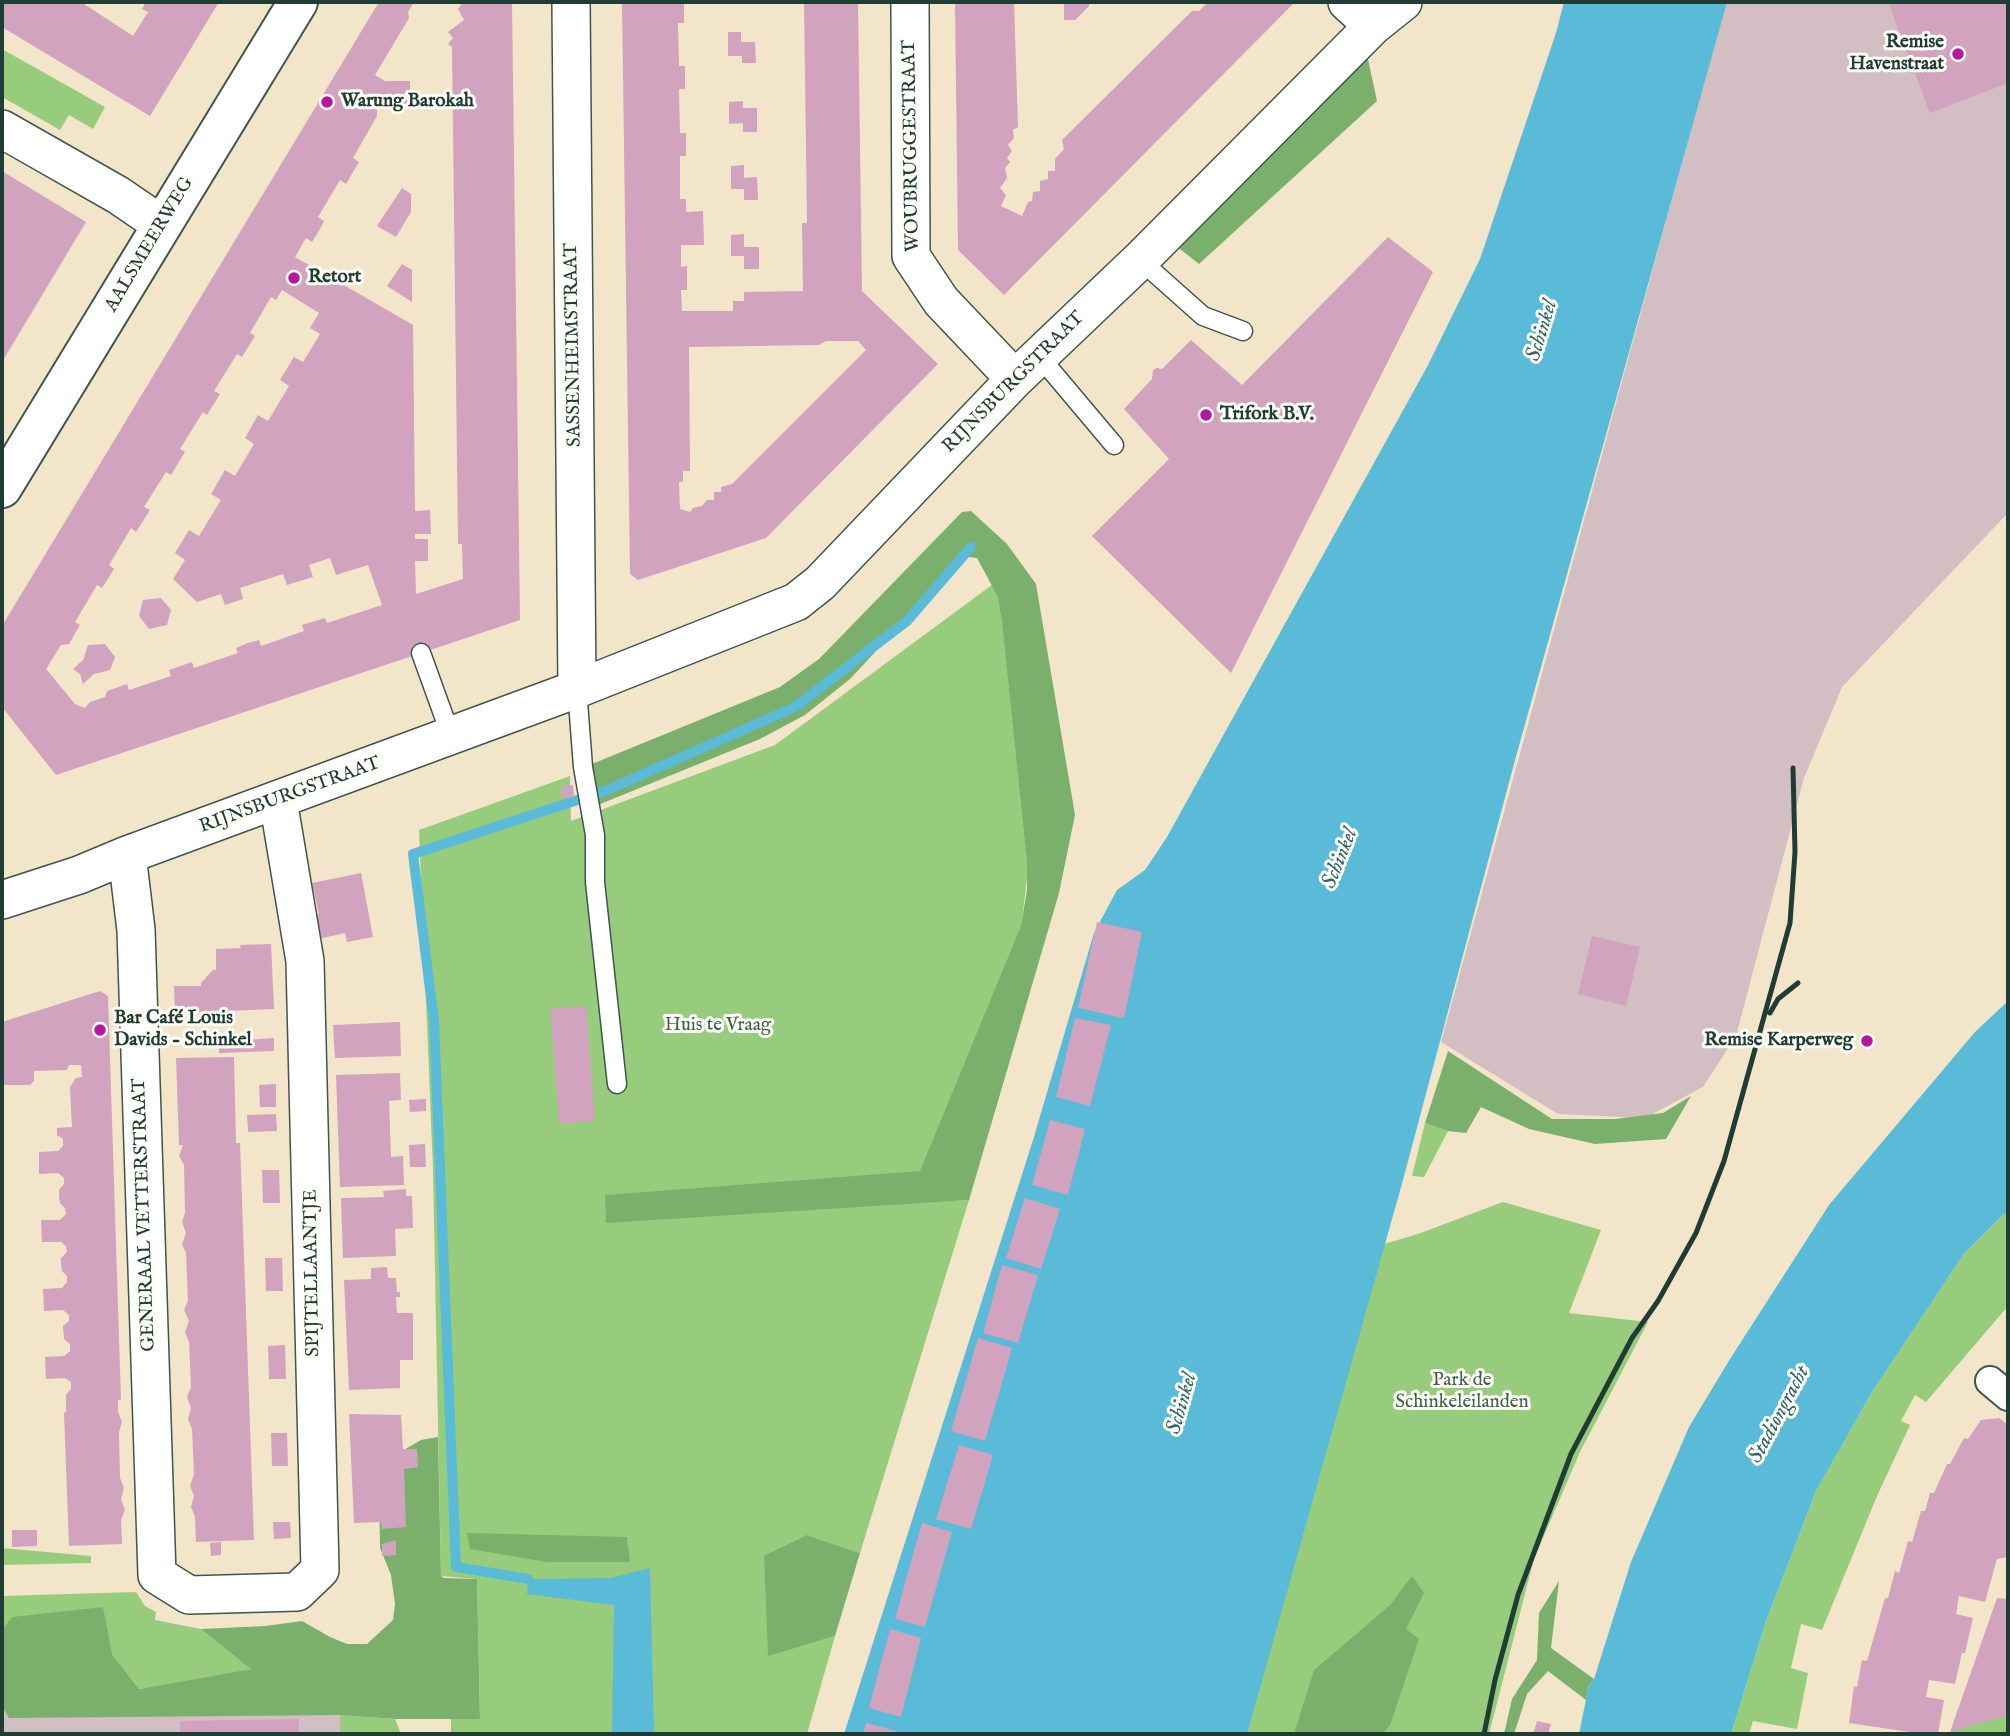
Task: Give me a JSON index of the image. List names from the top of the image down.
{
  "streets": {
    "main road": ["AALSMEERWEG"],
    "street": [
      "WOUBRUGGESTRAAT",
      "SASSENHEIMSTRAAT",
      "RIJNSBURGSTRAAT",
      "GENERAAL VETTERSTRAAT",
      "SPIJTELLAANTJE"
    ]
  },
  "crossings": [
    ["WOUBRUGGESTRAAT", "RIJNSBURGSTRAAT"],
    ["SASSENHEIMSTRAAT", "RIJNSBURGSTRAAT"],
    ["RIJNSBURGSTRAAT", "GENERAAL VETTERSTRAAT"],
    ["RIJNSBURGSTRAAT", "SPIJTELLAANTJE"],
    ["GENERAAL VETTERSTRAAT", "SPIJTELLAANTJE"]
  ],
  "water": ["Schinkel", "Stadiongracht"],
  "parks": ["Huis te Vraag", "Park de Schinkeleilanden"],
  "places": [
    "Remise Havenstraat",
    "Warung Barokah",
    "Retort",
    "Trifork B.V.",
    "Bar Café Louis Davids - Schinkel",
    "Remise Karperweg"
  ]
}
